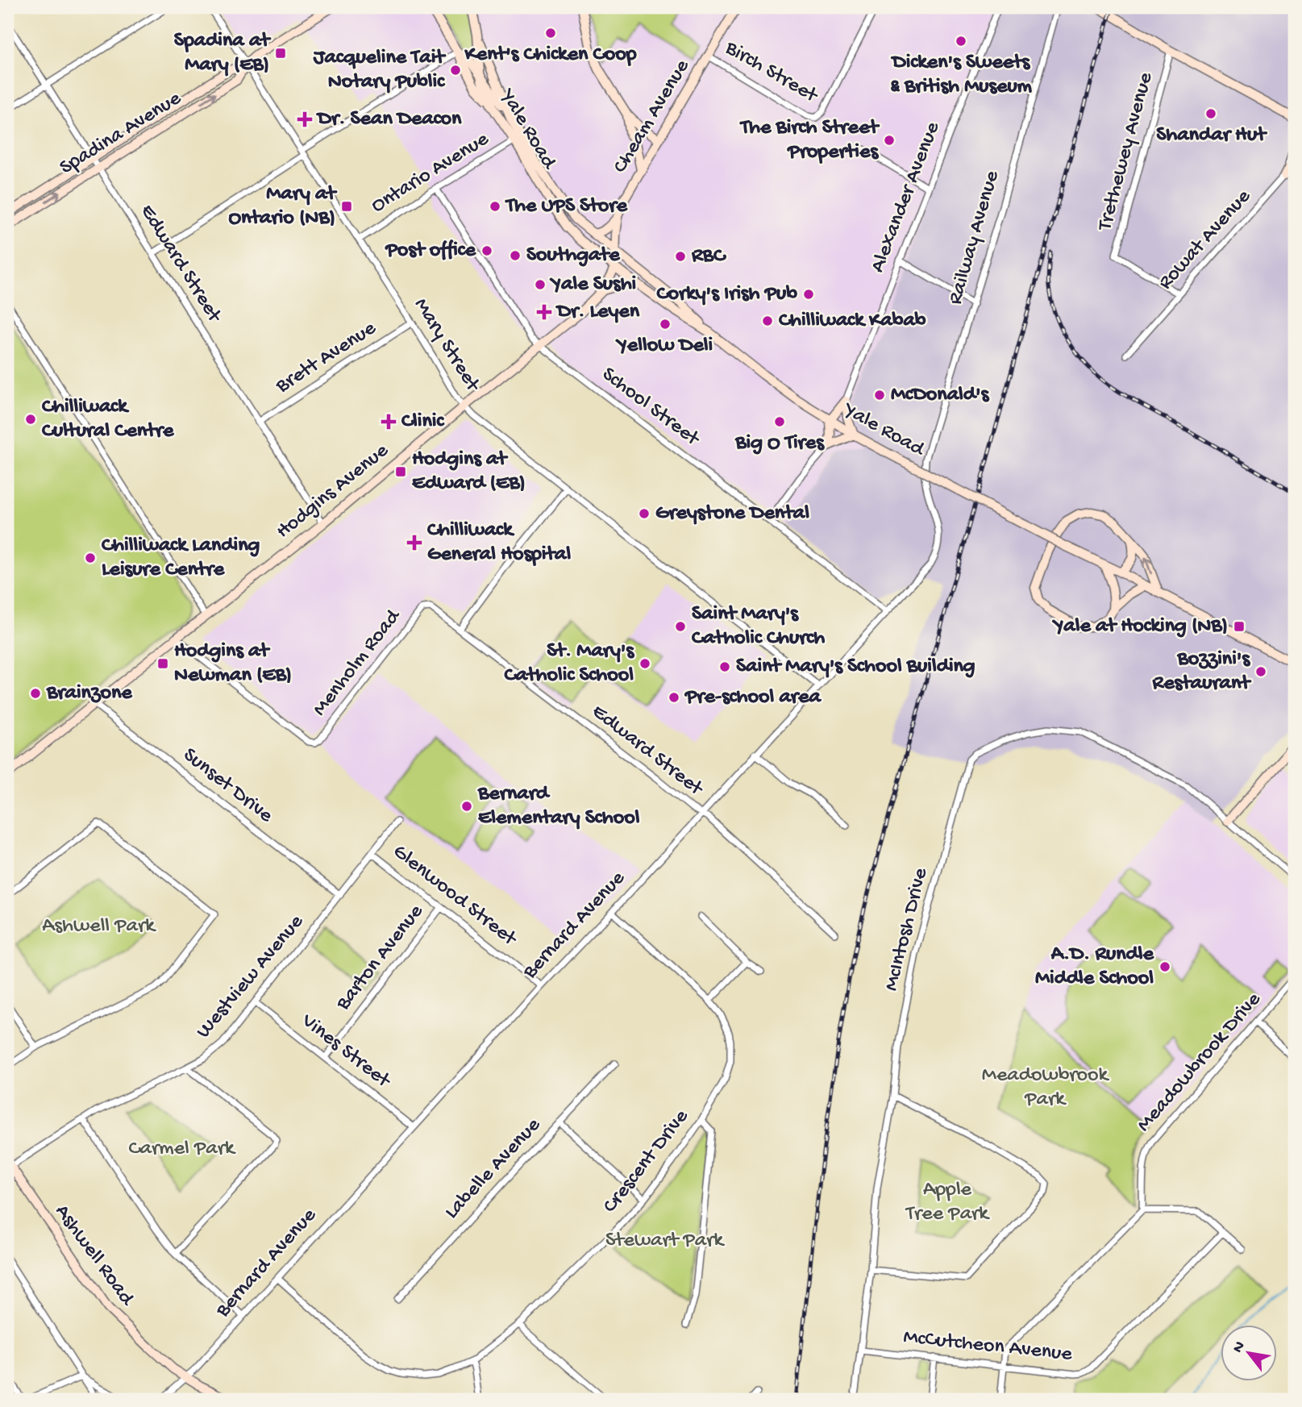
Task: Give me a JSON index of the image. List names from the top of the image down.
{
  "streets": {
    "street": [
      "Birch Street",
      "Cheam Avenue",
      "Yale Road",
      "Spadina Avenue",
      "Trethewey Avenue",
      "Ontario Avenue",
      "Alexander Avenue",
      "Railway Avenue",
      "Rowat Avenue",
      "Edward Street",
      "Mary Street",
      "Brett Avenue",
      "School Street",
      "Hodgins Avenue",
      "Menholm Road",
      "Sunset Drive",
      "Glenwood Street",
      "Bernard Avenue",
      "McIntosh Drive",
      "Barton Avenue",
      "Westview Avenue",
      "Vines Street",
      "Meadowbrook Drive",
      "Crescent Drive",
      "Labelle Avenue",
      "Ashwell Road",
      "McCutcheon Avenue"
    ]
  },
  "crossings": [
    ["Birch Street", "Cheam Avenue"],
    ["Cheam Avenue", "Yale Road"],
    ["Cheam Avenue", "Hodgins Avenue"],
    ["Yale Road", "Ontario Avenue"],
    ["Yale Road", "Hodgins Avenue"],
    ["Spadina Avenue", "Edward Street"],
    ["Spadina Avenue", "Mary Street"],
    ["Trethewey Avenue", "Rowat Avenue"],
    ["Ontario Avenue", "Mary Street"],
    ["Ontario Avenue", "School Street"],
    ["Railway Avenue", "Bernard Avenue"],
    ["Edward Street", "Brett Avenue"],
    ["Edward Street", "Hodgins Avenue"],
    ["Edward Street", "Menholm Road"],
    ["Edward Street", "Bernard Avenue"],
    ["Mary Street", "Brett Avenue"],
    ["Mary Street", "Hodgins Avenue"],
    ["Mary Street", "Bernard Avenue"],
    ["School Street", "Hodgins Avenue"],
    ["School Street", "Bernard Avenue"],
    ["Hodgins Avenue", "Menholm Road"],
    ["Hodgins Avenue", "Sunset Drive"],
    ["Sunset Drive", "Westview Avenue"],
    ["Glenwood Street", "Bernard Avenue"],
    ["Glenwood Street", "Barton Avenue"],
    ["Glenwood Street", "Westview Avenue"],
    ["Bernard Avenue", "Vines Street"],
    ["Bernard Avenue", "Crescent Drive"],
    ["Bernard Avenue", "Ashwell Road"],
    ["McIntosh Drive", "McCutcheon Avenue"],
    ["Barton Avenue", "Vines Street"],
    ["Westview Avenue", "Vines Street"],
    ["Westview Avenue", "Ashwell Road"]
  ],
  "parks": [
    "Ashwell Park",
    "Meadowbrook Park",
    "Carmel Park",
    "Apple Tree Park",
    "Stewart Park"
  ],
  "places": {
    "other": [
      "Kent's Chicken Coop",
      "Dicken's Sweets & British Museum",
      "Jacqueline Tait Notary Public",
      "Shandar Hut",
      "The Birch Street Properties",
      "The UPS Store",
      "Post office",
      "Southgate",
      "RBC",
      "Yale Sushi",
      "Corky's Irish Pub",
      "Chilliwack Kabab",
      "Yellow Deli",
      "McDonald's",
      "Chilliwack Cultural Centre",
      "Big O Tires",
      "Greystone Dental",
      "Chilliwack Landing Leisure Centre",
      "Saint Mary's Catholic Church",
      "St. Mary's Catholic School",
      "Saint Mary's School Building",
      "Bozzini's Restaurant",
      "Brainzone",
      "Pre-school area",
      "Bernard Elementary School",
      "A.D. Rundle Middle School"
    ],
    "transit": [
      "Spadina at Mary (EB)",
      "Mary at Ontario (NB)",
      "Hodgins at Edward (EB)",
      "Yale at Hocking (NB)",
      "Hodgins at Newman (EB)"
    ],
    "health": [
      "Dr. Sean Deacon",
      "Dr. Leyen",
      "Clinic",
      "Chilliwack General Hospital"
    ]
  },
  "north": "top left"
}
